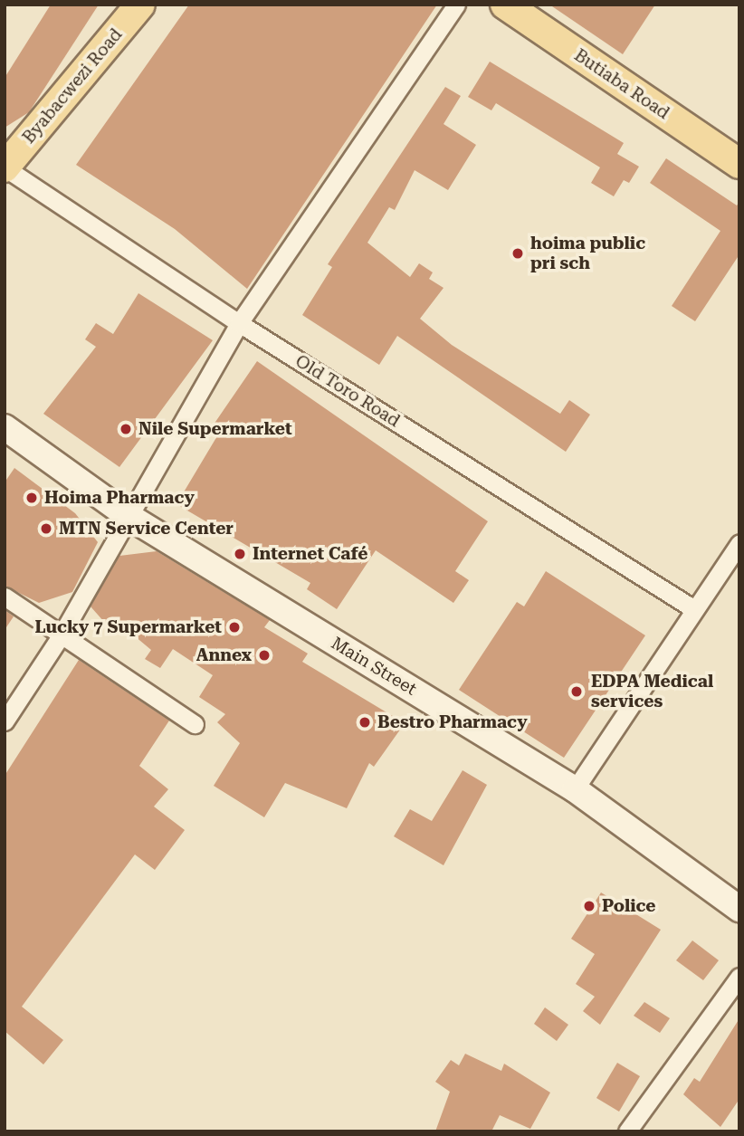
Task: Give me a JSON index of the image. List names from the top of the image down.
{
  "streets": {
    "main road": ["Butiaba Road", "Byabacwezi Road"],
    "street": ["Old Toro Road", "Main Street"]
  },
  "crossings": [
    ["Byabacwezi Road", "Old Toro Road"]
  ],
  "places": [
    "hoima public pri sch",
    "Nile Supermarket",
    "Hoima Pharmacy",
    "MTN Service Center",
    "Internet Café",
    "Lucky 7 Supermarket",
    "Annex",
    "EDPA Medical services",
    "Bestro Pharmacy",
    "Police"
  ]
}
